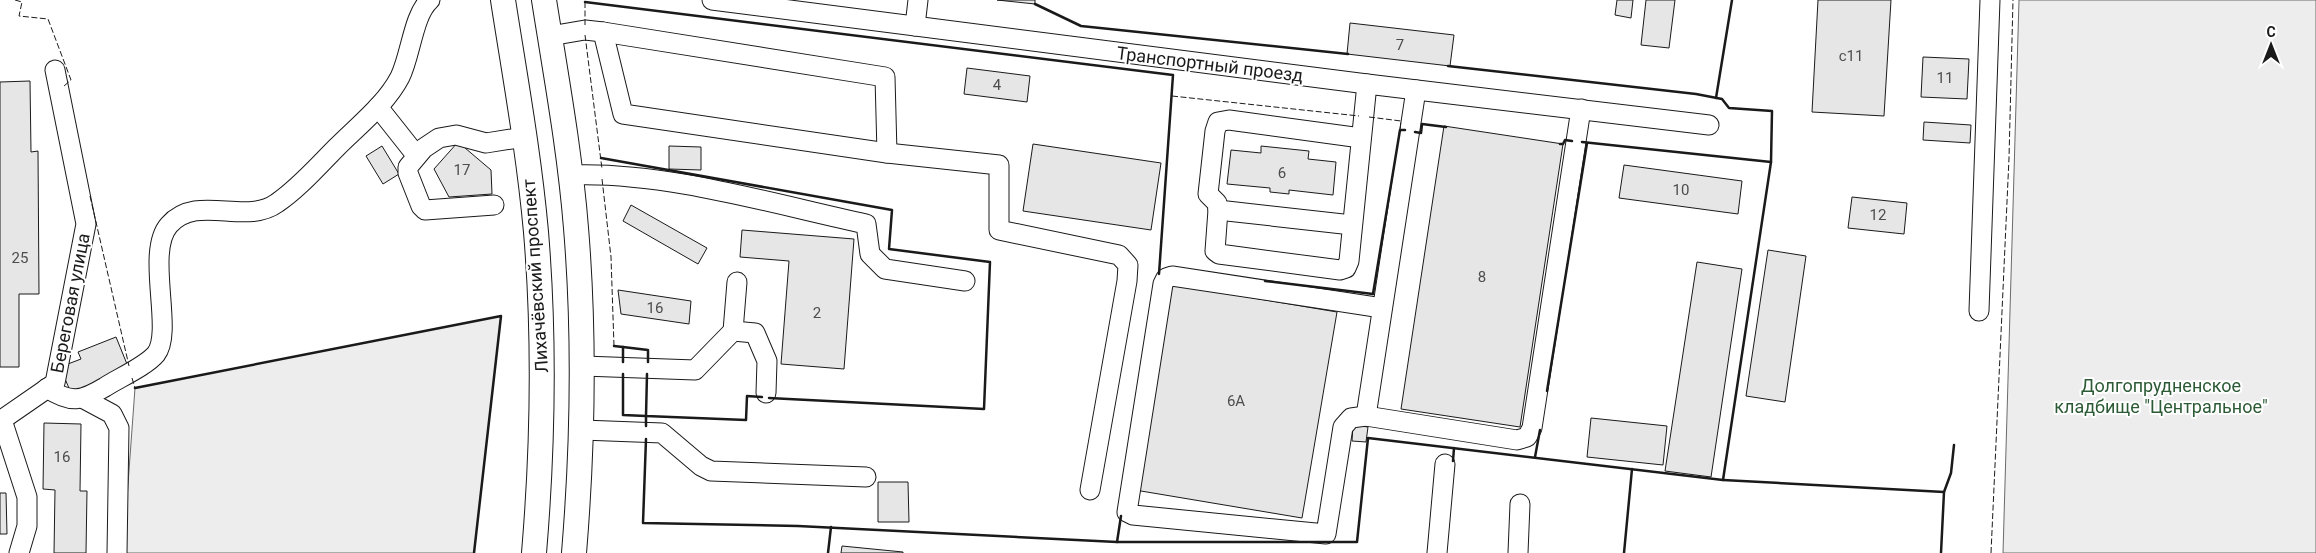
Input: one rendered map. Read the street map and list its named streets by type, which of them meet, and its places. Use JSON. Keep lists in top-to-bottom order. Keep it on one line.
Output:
{"streets":{"main road":["Лихачёвский проспект"],"street":["Транспортный проезд","Береговая улица"]},"parks":["Долгопрудненское кладбище \"Центральное\""],"house_numbers":["7","с11","11","4","17","6","10","12","25","8","16","2","6А","16"],"north":"top"}
